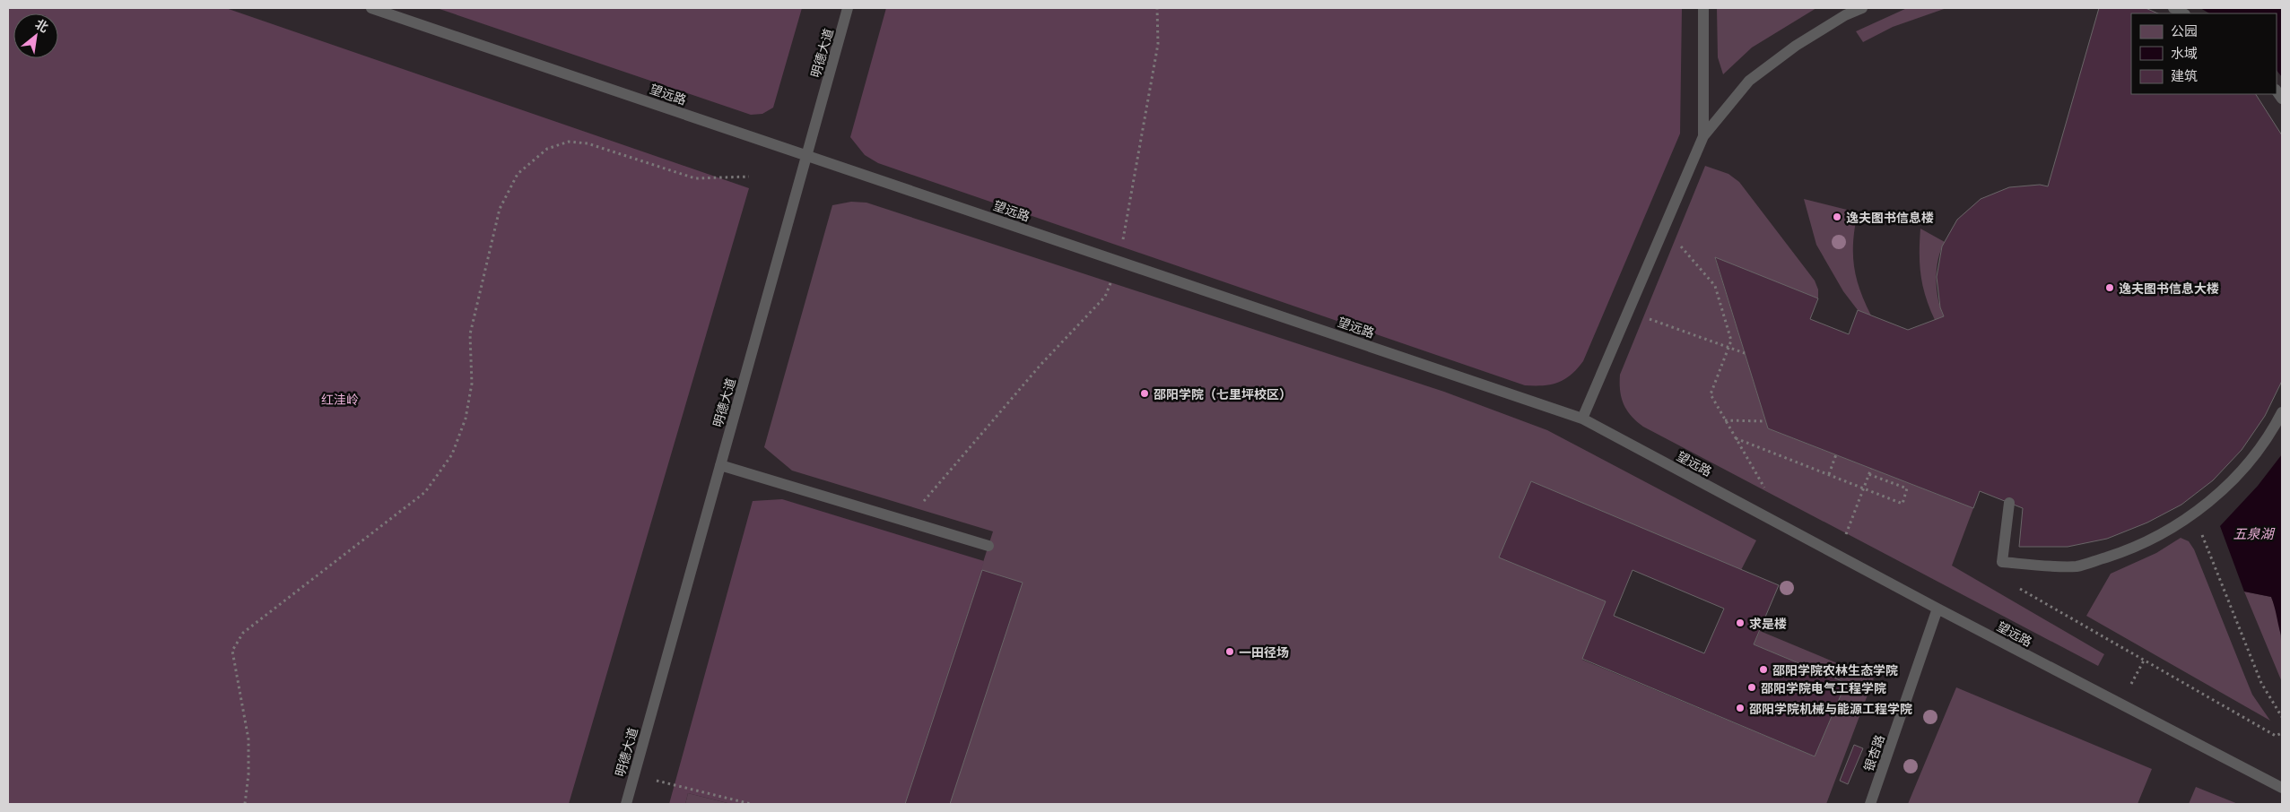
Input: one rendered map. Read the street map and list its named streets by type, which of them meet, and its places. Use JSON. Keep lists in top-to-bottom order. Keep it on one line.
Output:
{"streets":{"lane":["明德大道","望远路","银杏路"]},"crossings":[["明德大道","望远路"],["望远路","银杏路"]],"water":["五泉湖"],"parks":["红洼岭"],"places":["逸夫图书信息楼","逸夫图书信息大楼","邵阳学院（七里坪校区）","求是楼","一田径场","邵阳学院农林生态学院","邵阳学院电气工程学院","邵阳学院机械与能源工程学院"],"legend":["公园","水域","建筑"],"north":"top right"}
